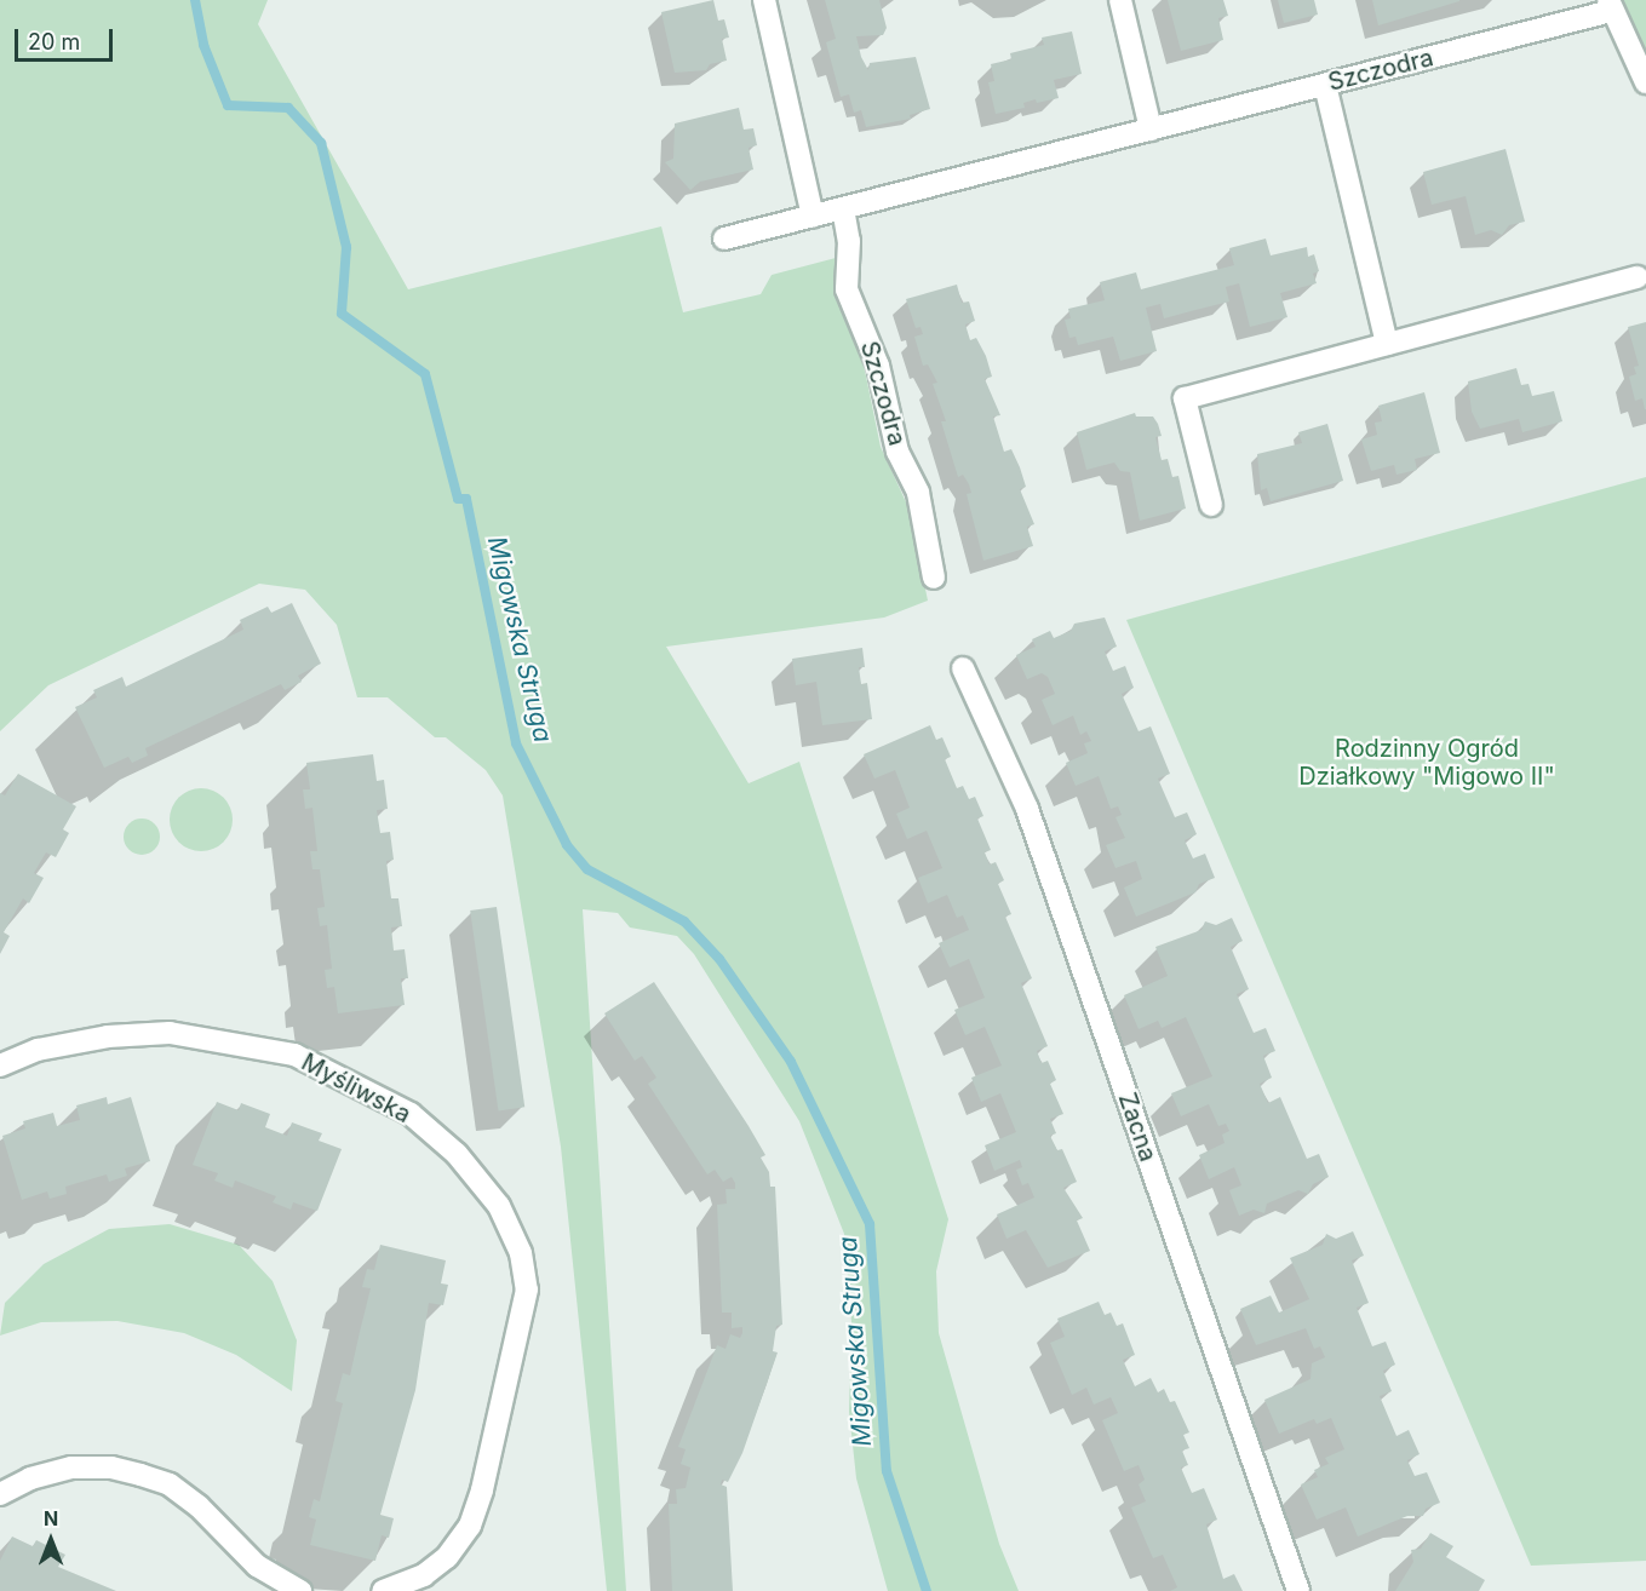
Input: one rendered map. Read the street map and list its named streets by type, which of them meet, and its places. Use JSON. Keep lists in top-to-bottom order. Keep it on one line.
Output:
{"streets":{"street":["Szczodra","Myśliwska","Zacna"]},"water":["Migowska Struga"],"parks":["Rodzinny Ogród Działkowy \"Migowo II\""],"scale_bar":"20 m","north":"top"}
